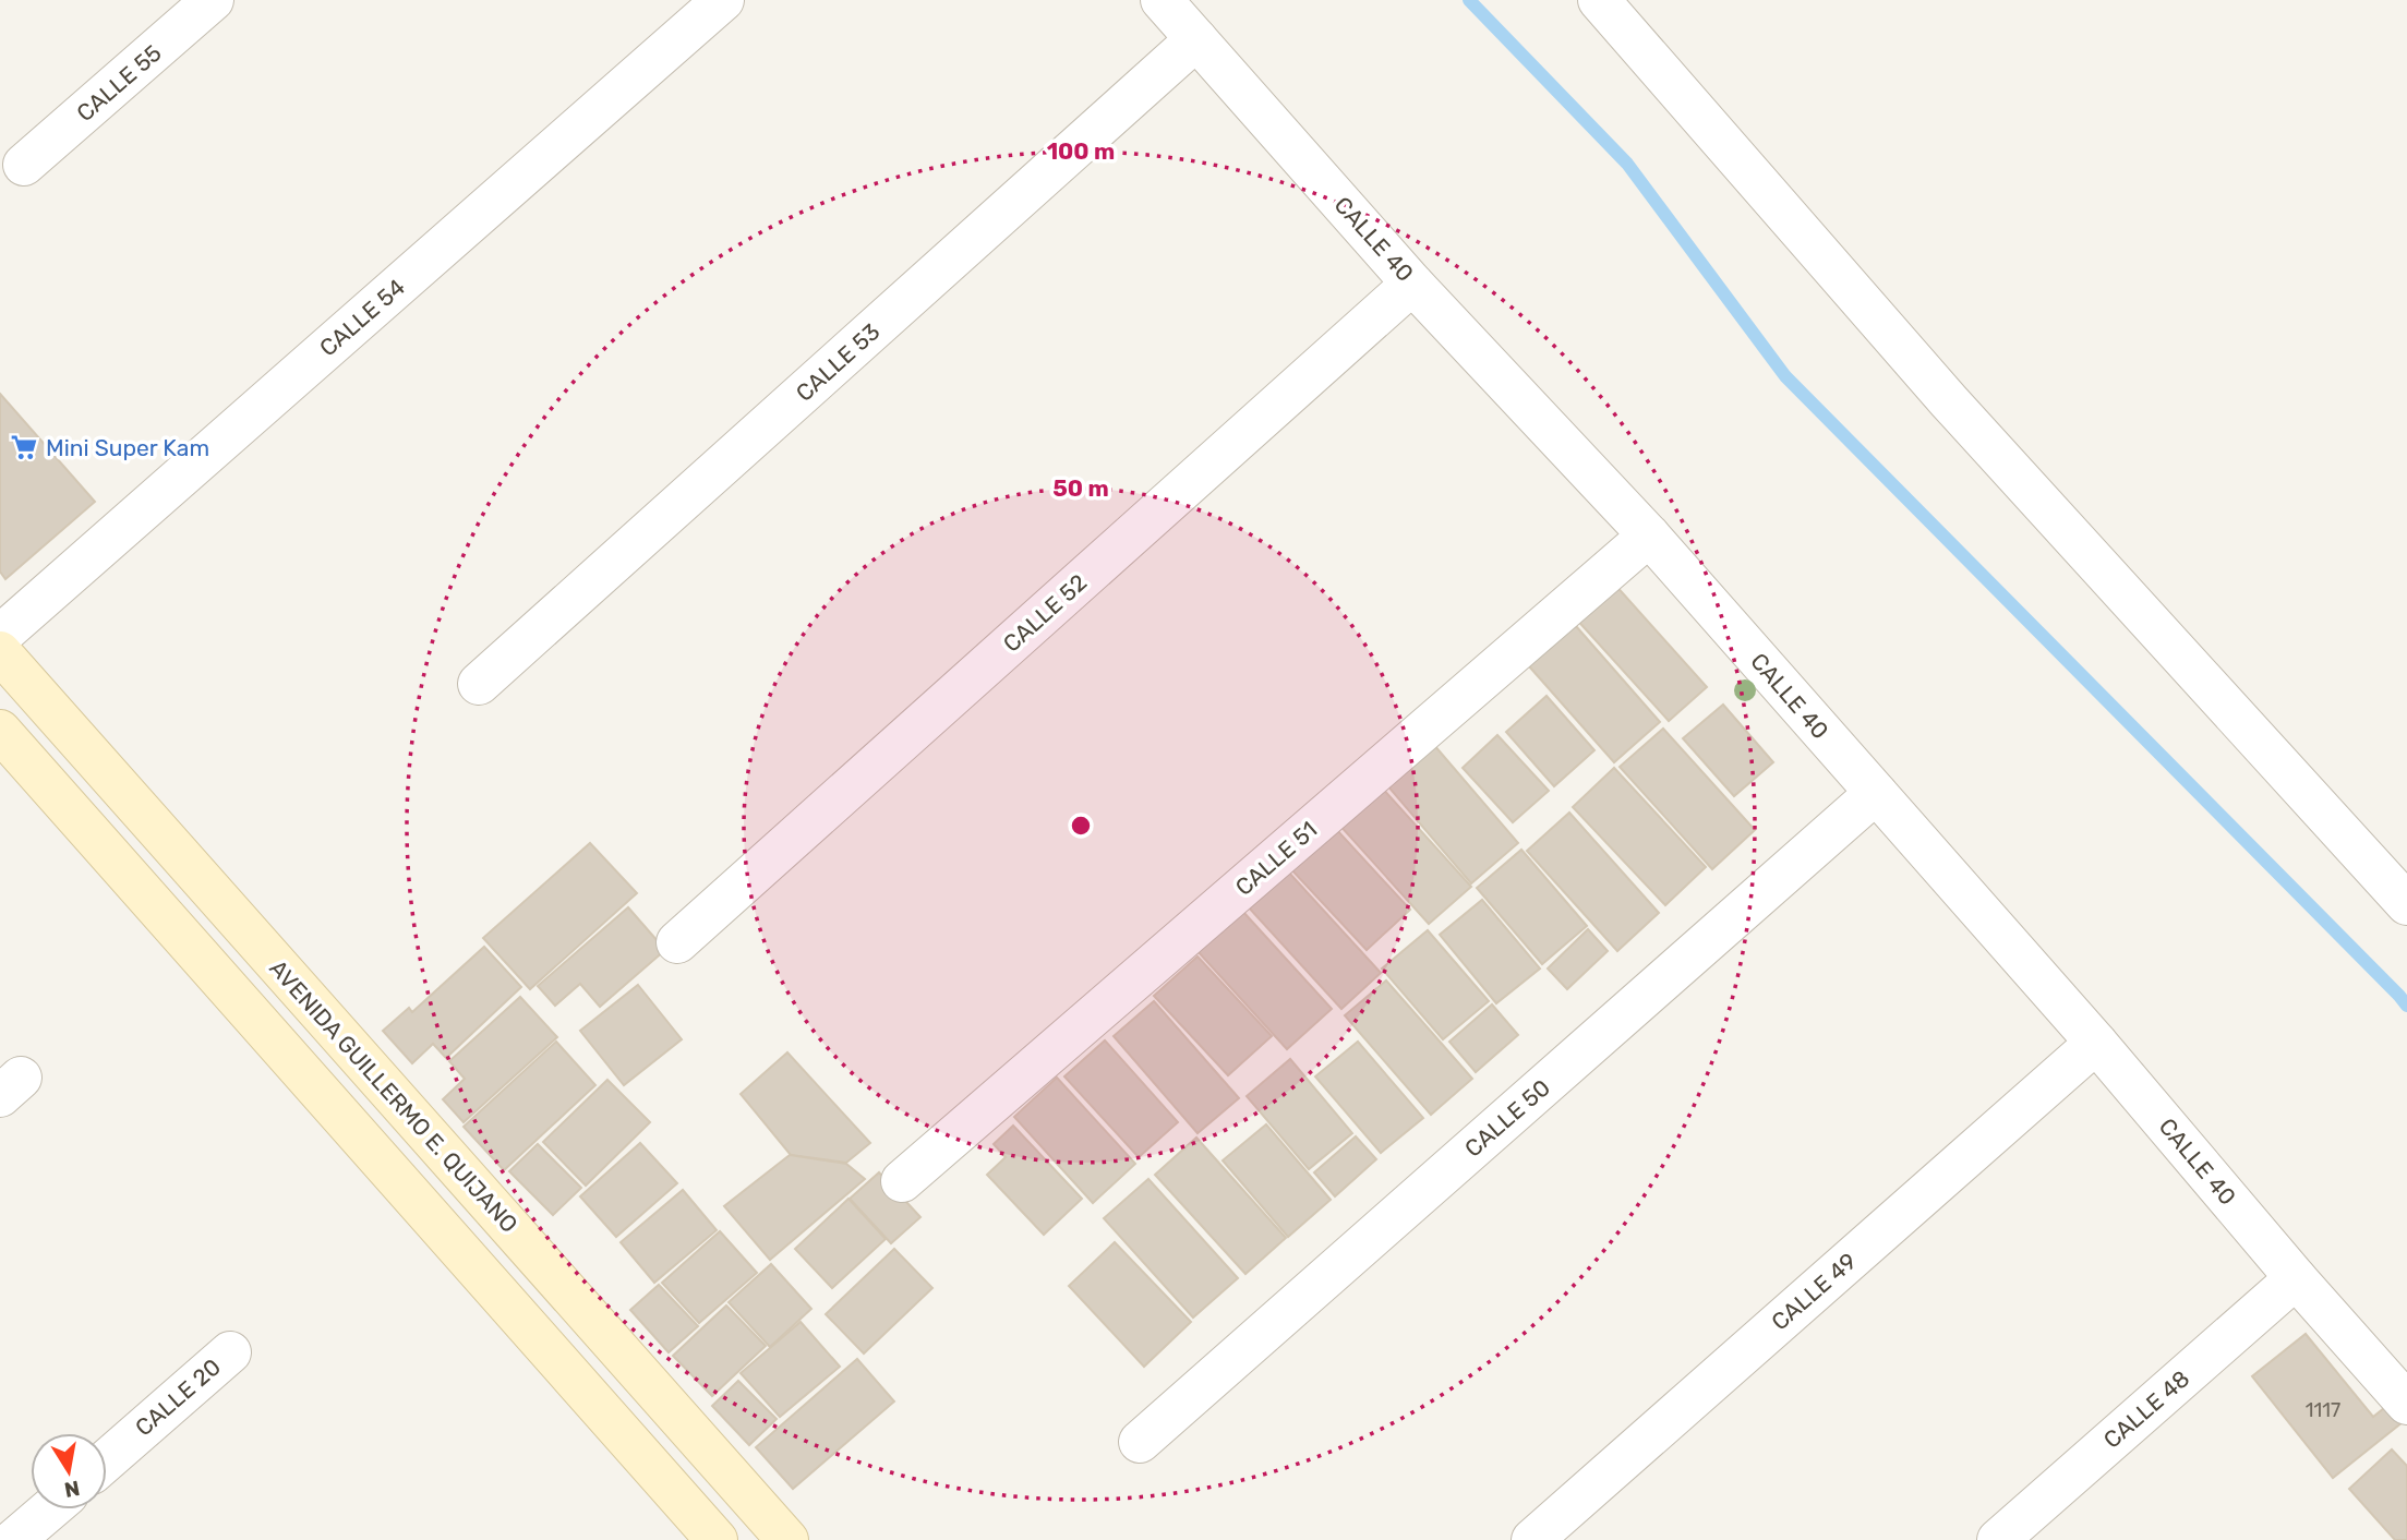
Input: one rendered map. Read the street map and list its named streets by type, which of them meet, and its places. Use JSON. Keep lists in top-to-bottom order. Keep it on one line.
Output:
{"streets":{"street":["CALLE 55","CALLE 40","CALLE 54","CALLE 53","CALLE 52","CALLE 51","AVENIDA GUILLERMO E. QUIJANO","CALLE 50","CALLE 49","CALLE 20","CALLE 48"]},"crossings":[["CALLE 40","CALLE 53"],["CALLE 40","CALLE 52"],["CALLE 40","CALLE 51"],["CALLE 40","CALLE 50"],["CALLE 40","CALLE 49"],["CALLE 40","CALLE 48"]],"places":{"supermarket":["Mini Super Kam"]},"house_numbers":["1117"],"north":"bottom","rings":["100 m","50 m"]}
